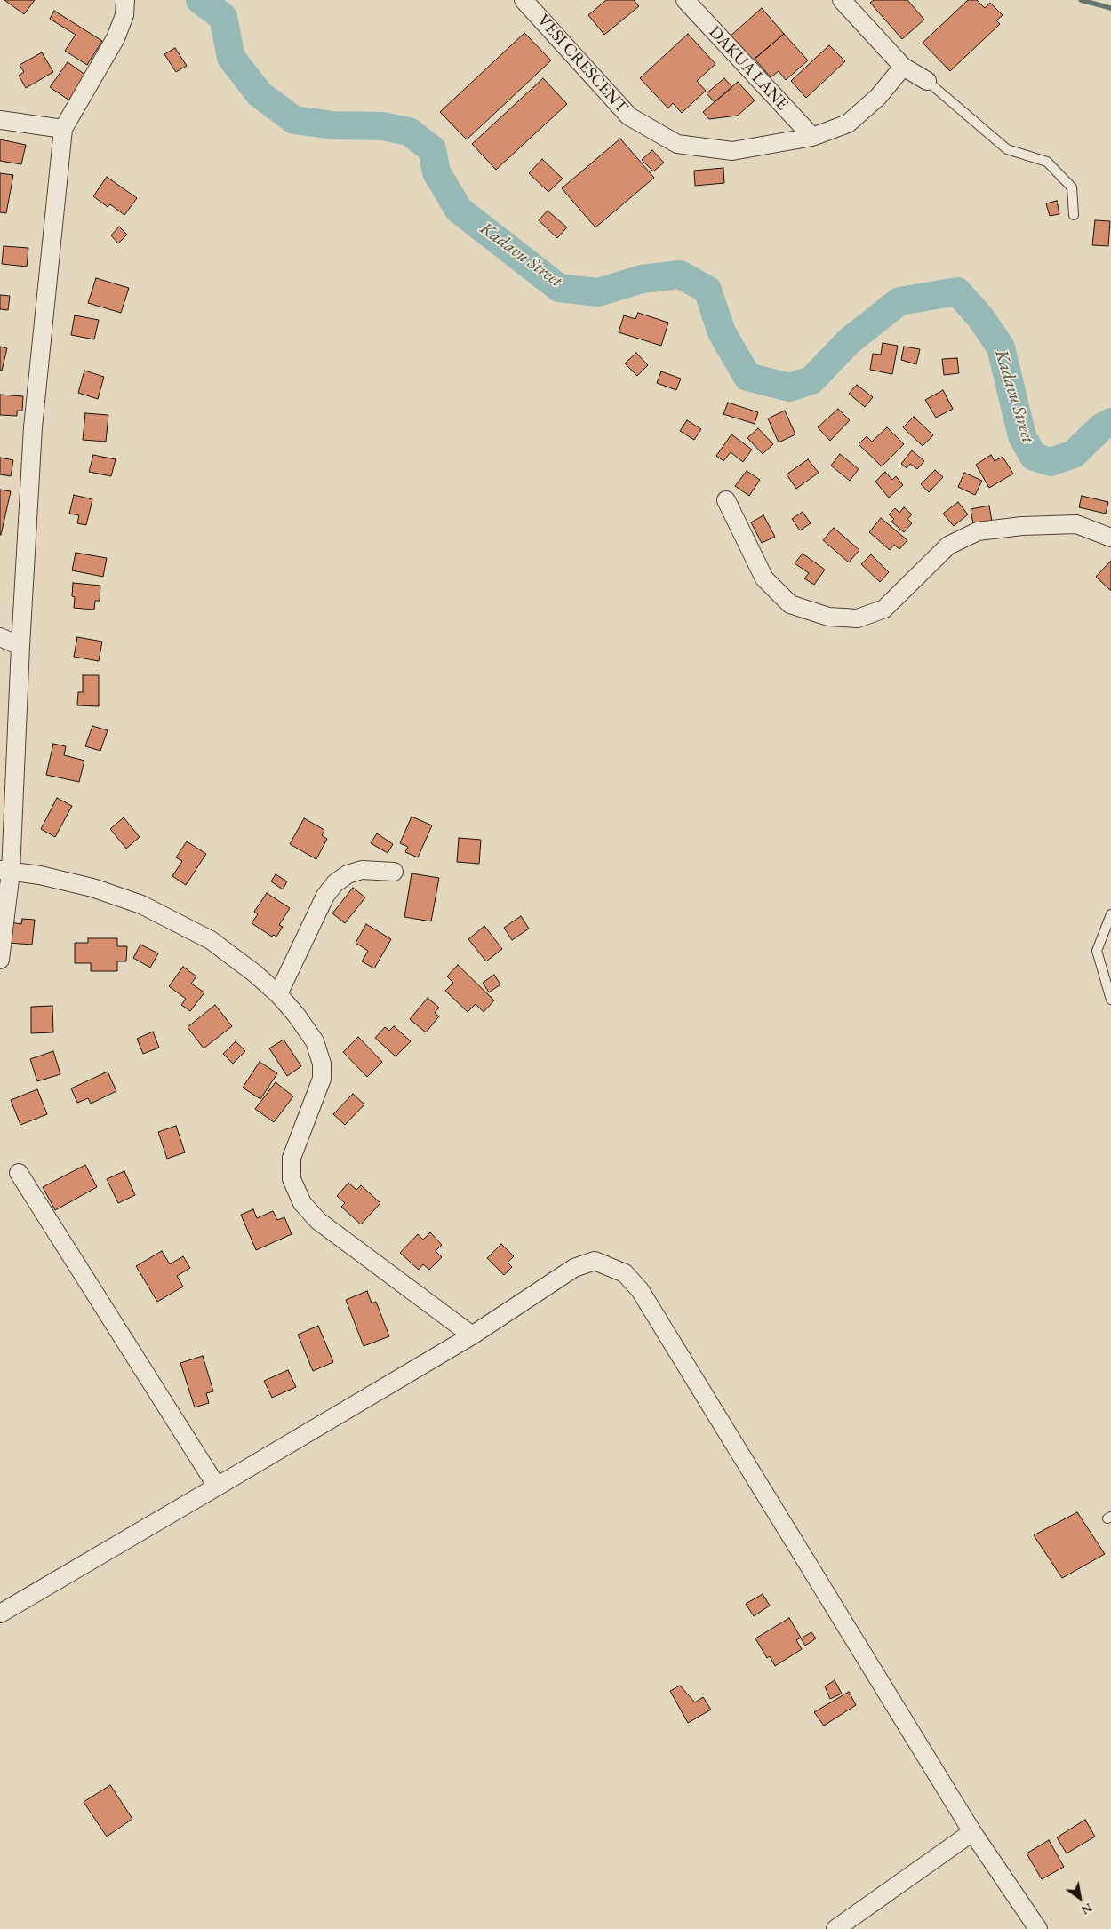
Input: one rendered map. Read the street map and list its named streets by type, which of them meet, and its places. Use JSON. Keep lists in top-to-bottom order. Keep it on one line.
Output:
{"streets":{"street":["VESI CRESCENT","DAKUA LANE"]},"crossings":[["VESI CRESCENT","DAKUA LANE"]],"water":["Kadavu Street"],"north":"bottom right"}
